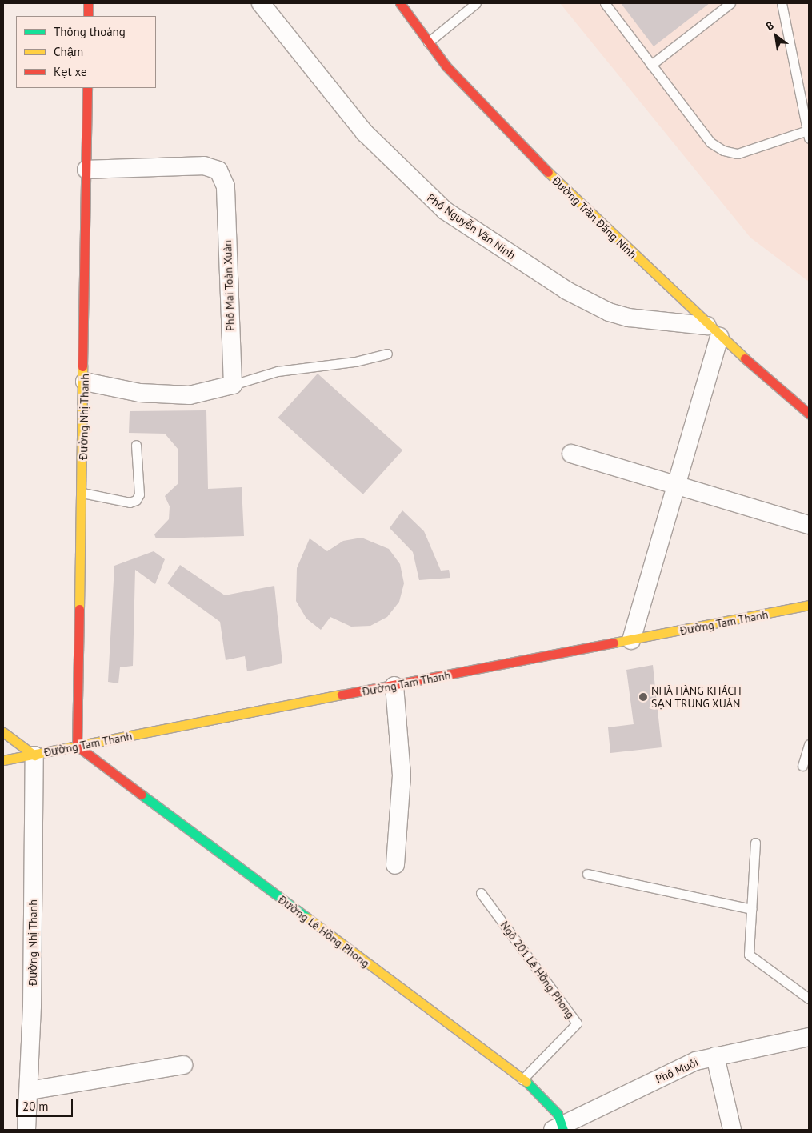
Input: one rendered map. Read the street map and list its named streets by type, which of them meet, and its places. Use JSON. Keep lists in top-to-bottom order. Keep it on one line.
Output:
{"streets":{"street":["Đường Trần Đăng Ninh","Phố Nguyễn Văn Ninh","Phố Mai Toàn Xuân","Đường Nhị Thanh","Đường Tam Thanh","Đường Lê Hồng Phong","Phố Muối"],"lane":["Ngõ 201 Lê Hồng Phong"]},"crossings":[["Đường Trần Đăng Ninh","Phố Nguyễn Văn Ninh"],["Phố Mai Toàn Xuân","Đường Nhị Thanh"],["Đường Nhị Thanh","Đường Tam Thanh"],["Đường Nhị Thanh","Đường Lê Hồng Phong"],["Đường Tam Thanh","Đường Lê Hồng Phong"],["Đường Lê Hồng Phong","Ngõ 201 Lê Hồng Phong"],["Đường Lê Hồng Phong","Phố Muối"]],"places":["NHÀ HÀNG KHÁCH SẠN TRUNG XUÂN"],"legend":["Thông thoáng","Chậm","Kẹt xe"],"scale_bar":"20 m","north":"top left"}
